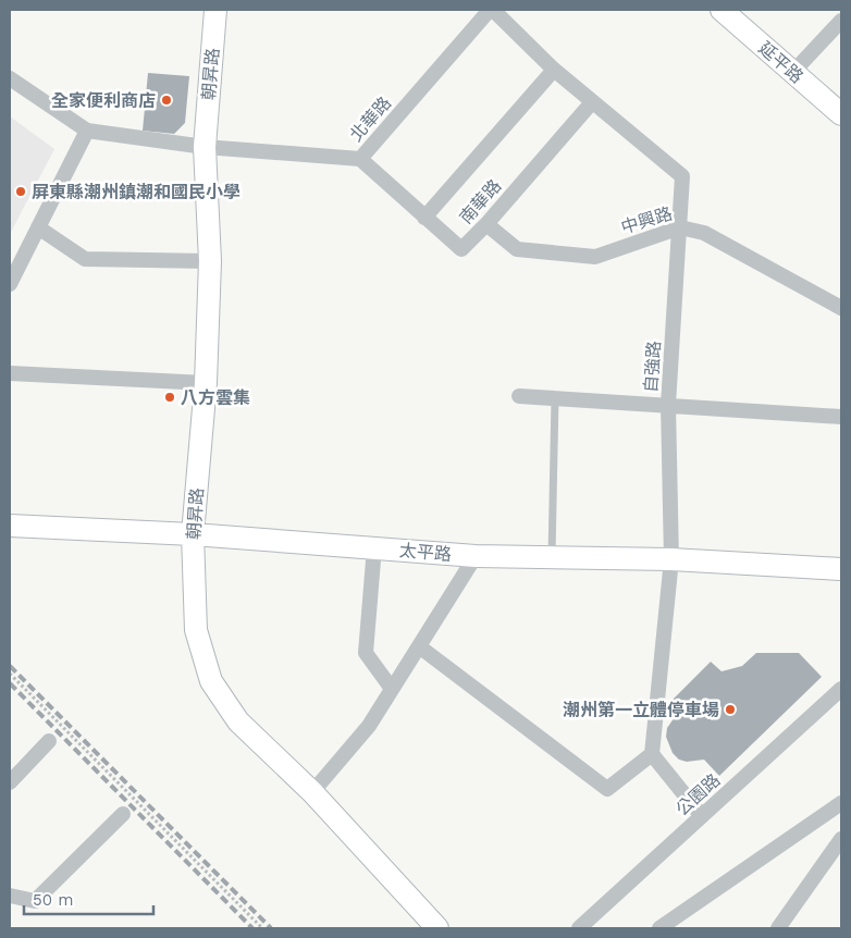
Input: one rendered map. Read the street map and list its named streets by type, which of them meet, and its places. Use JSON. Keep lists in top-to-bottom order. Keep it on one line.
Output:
{"streets":{"street":["延平路","朝昇路","北華路","南華路","中興路","自強路","太平路","公園路"]},"crossings":[["朝昇路","北華路"],["朝昇路","太平路"],["北華路","南華路"],["南華路","中興路"],["南華路","自強路"],["中興路","自強路"],["自強路","太平路"]],"places":["全家便利商店","屏東縣潮州鎮潮和國民小學","八方雲集","潮州第一立體停車場"],"scale_bar":"50 m"}
